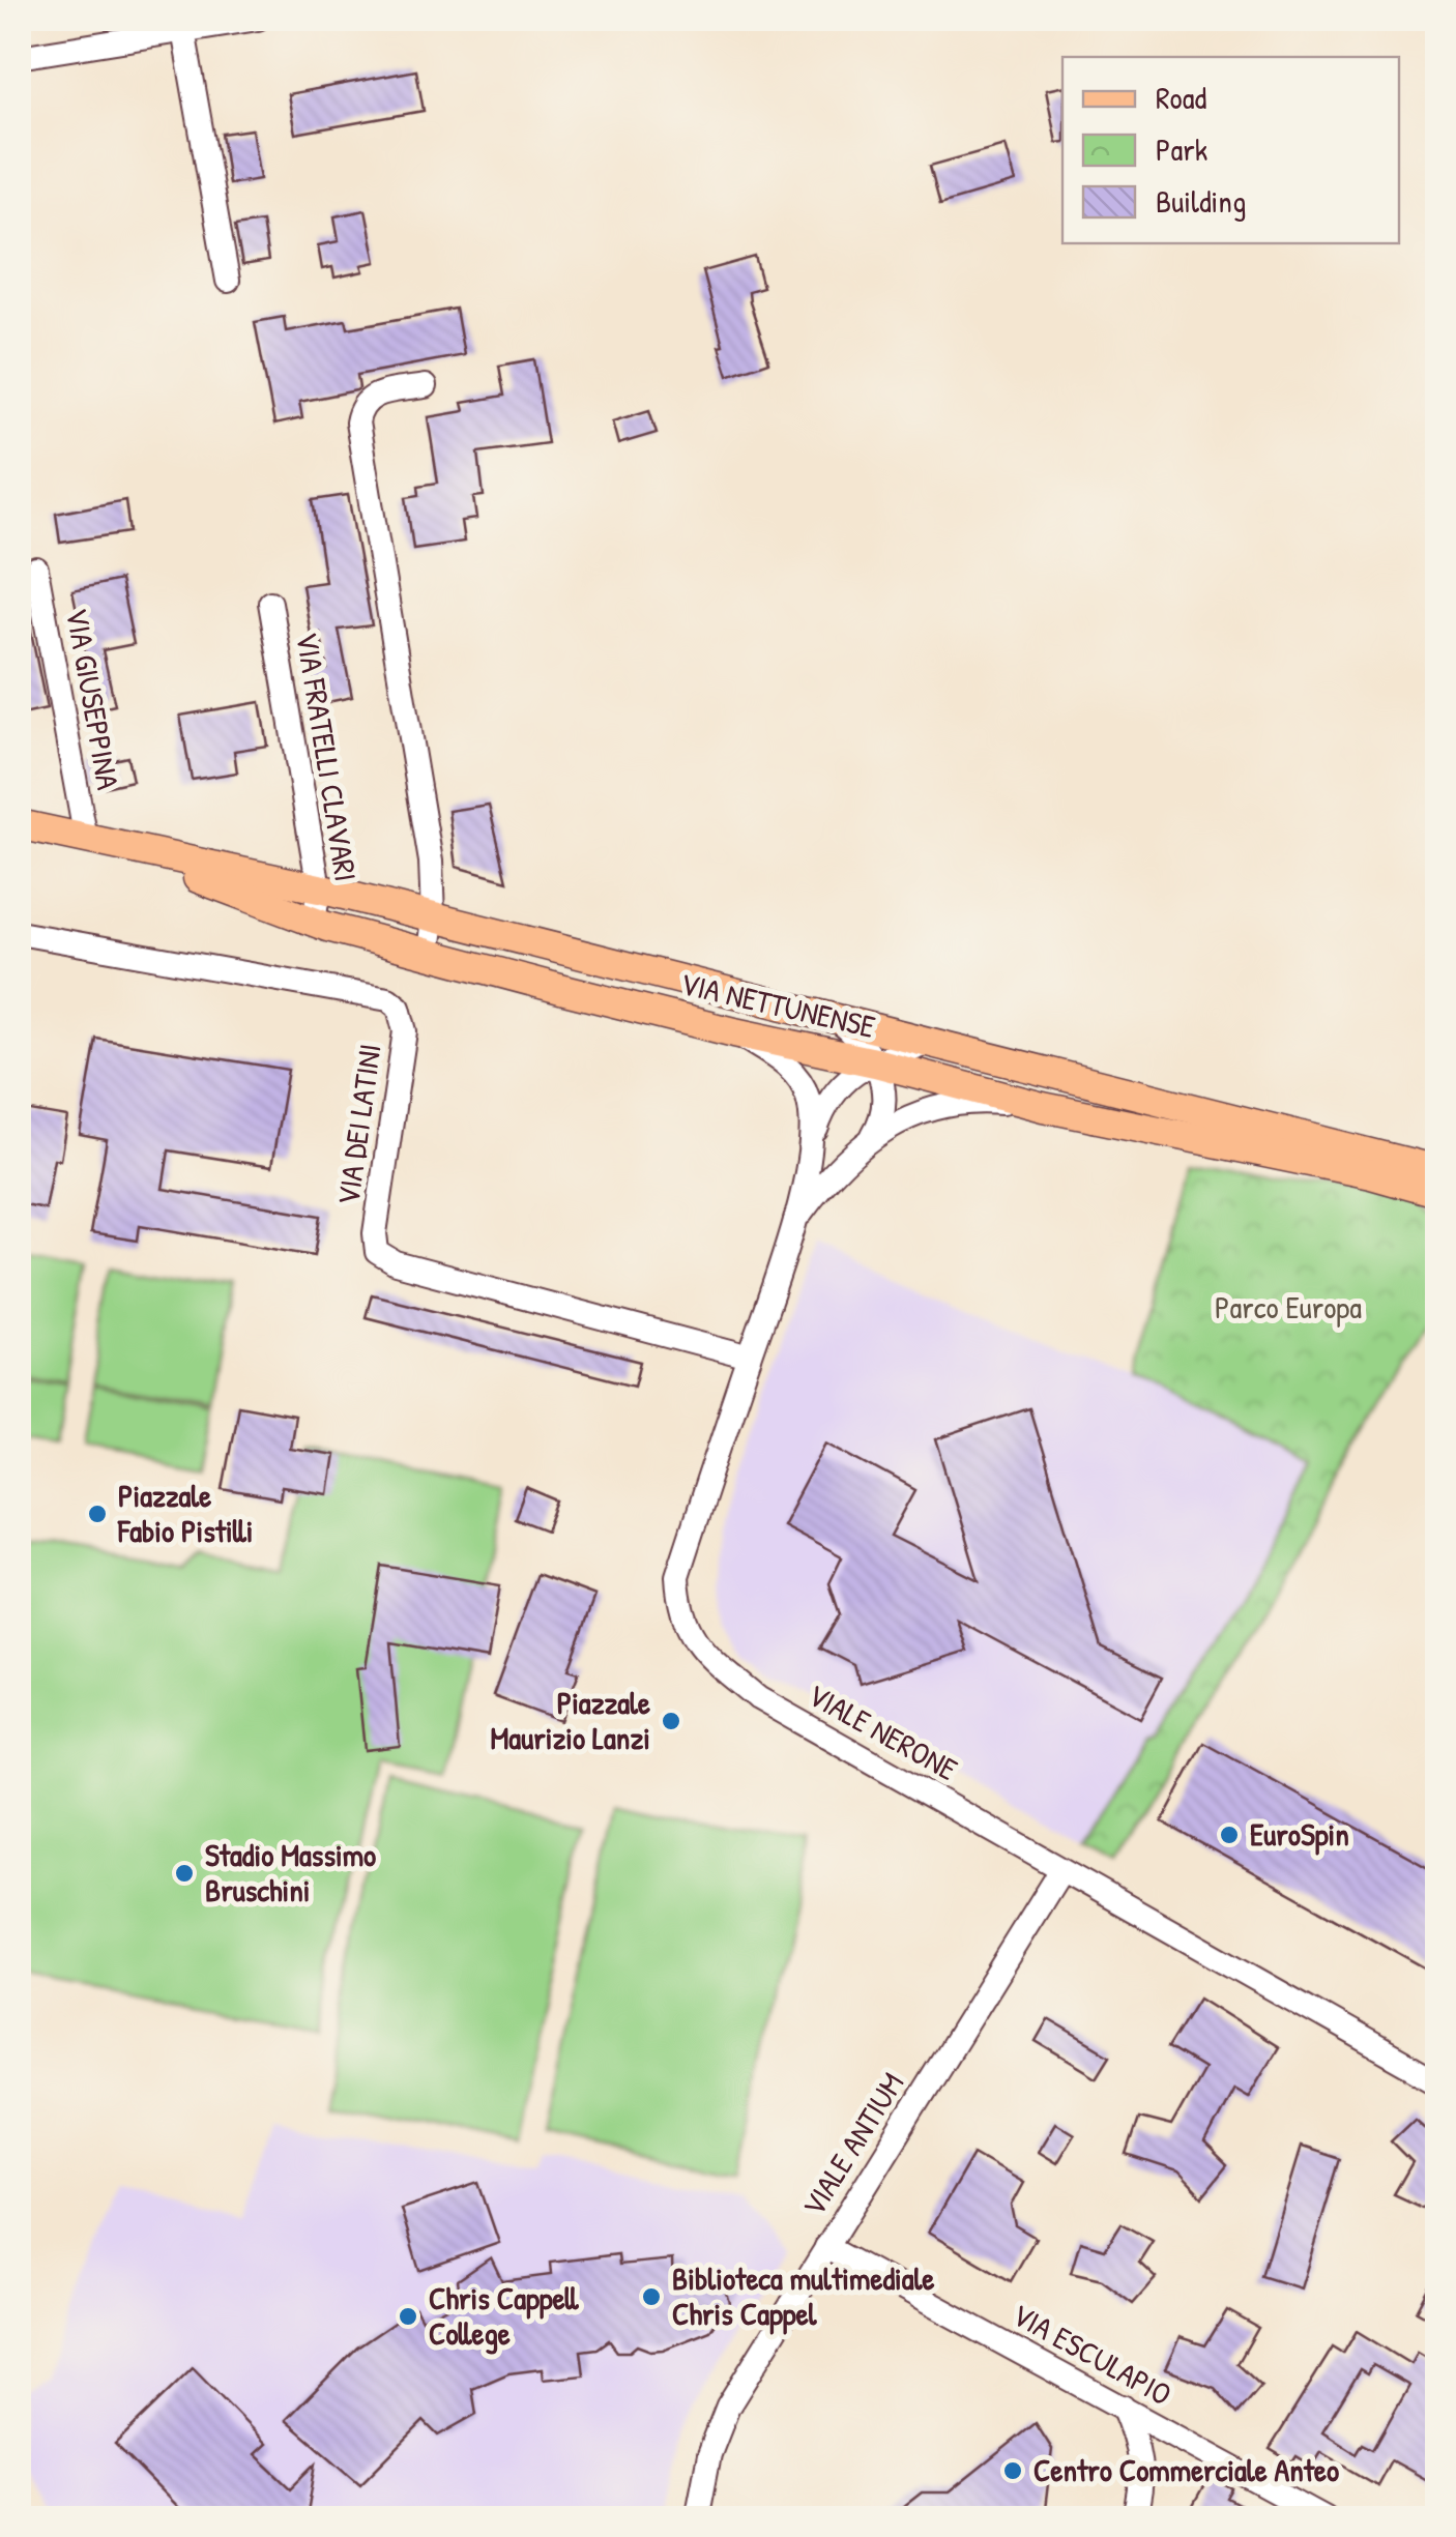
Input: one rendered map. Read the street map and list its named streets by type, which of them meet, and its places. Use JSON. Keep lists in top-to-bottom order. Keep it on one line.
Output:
{"streets":{"main road":["VIA NETTUNENSE"],"street":["VIA GIUSEPPINA","VIA FRATELLI CLAVARI","VIA DEI LATINI","VIALE NERONE","VIALE ANTIUM","VIA ESCULAPIO"]},"crossings":[["VIA GIUSEPPINA","VIA NETTUNENSE"],["VIA FRATELLI CLAVARI","VIA NETTUNENSE"],["VIA NETTUNENSE","VIALE NERONE"],["VIA DEI LATINI","VIALE NERONE"],["VIALE NERONE","VIALE ANTIUM"],["VIALE ANTIUM","VIA ESCULAPIO"]],"parks":["Parco Europa"],"places":["Piazzale Fabio Pistilli","Piazzale Maurizio Lanzi","EuroSpin","Stadio Massimo Bruschini","Biblioteca multimediale Chris Cappel","Chris Cappell College","Centro Commerciale Anteo"],"legend":["Road","Park","Building"]}
